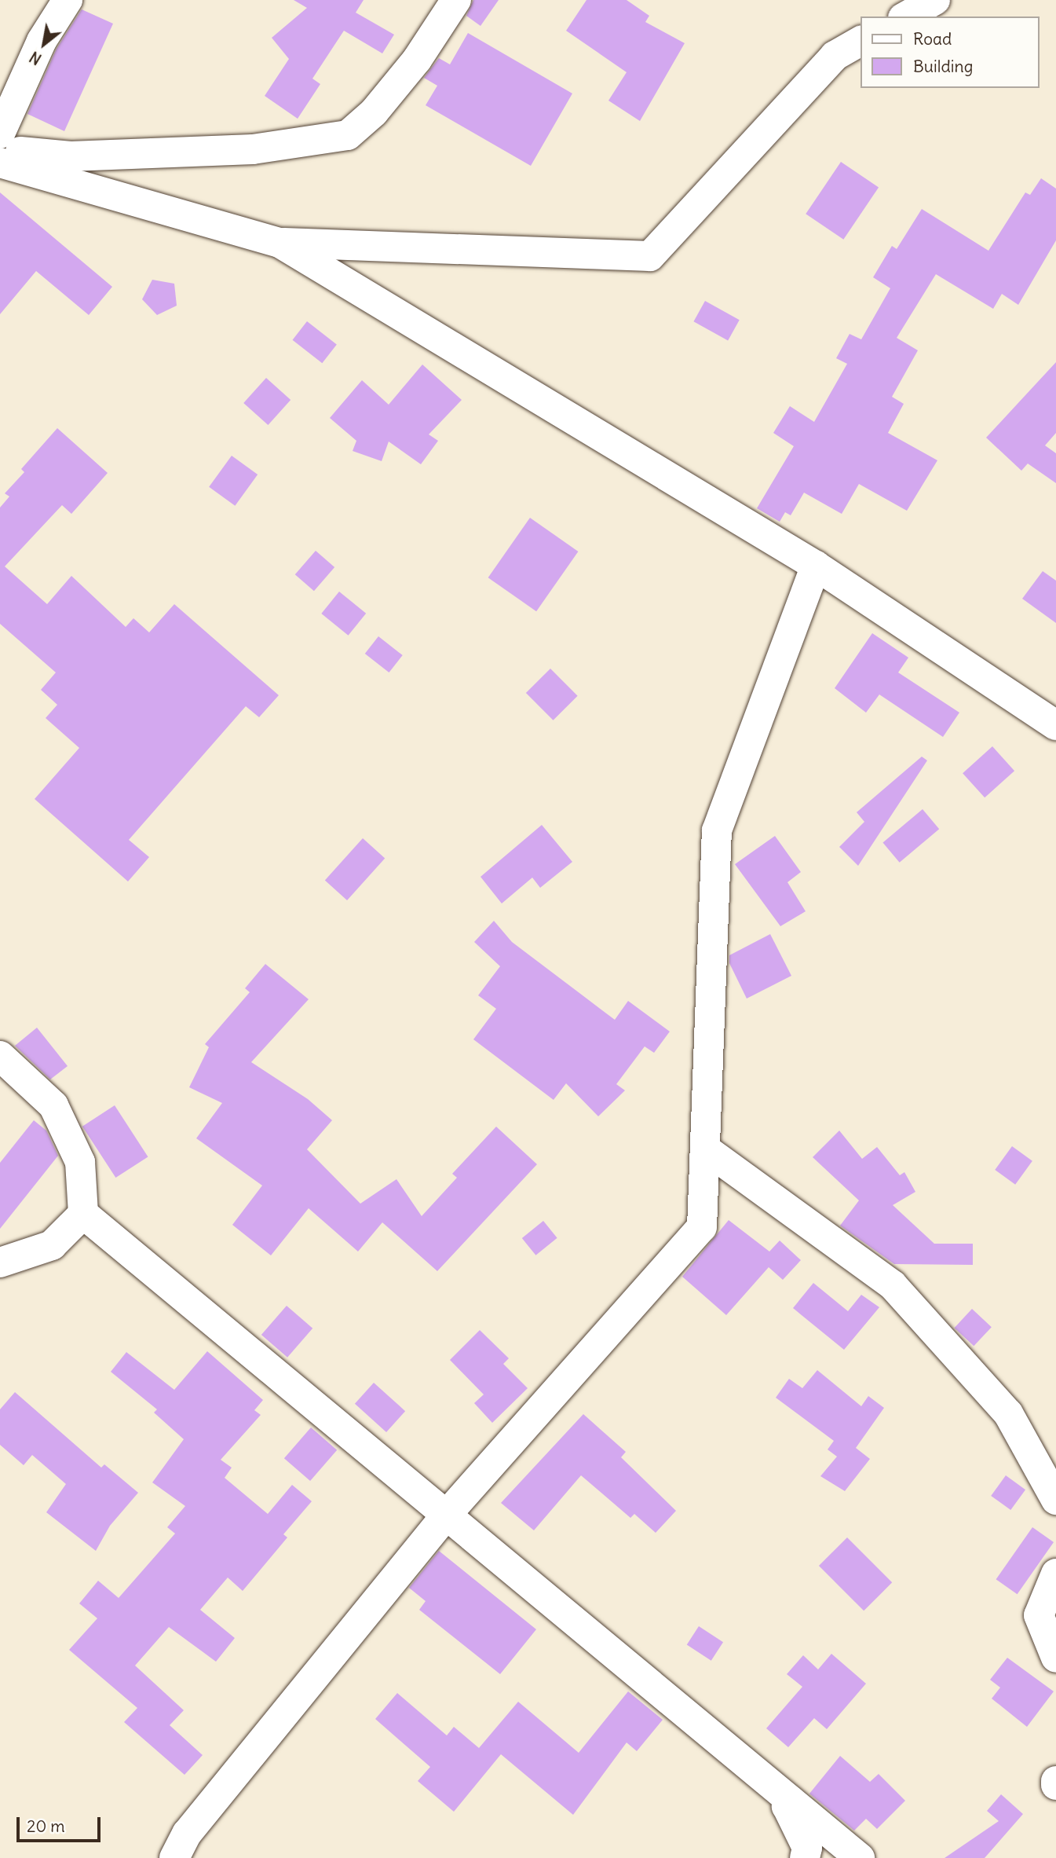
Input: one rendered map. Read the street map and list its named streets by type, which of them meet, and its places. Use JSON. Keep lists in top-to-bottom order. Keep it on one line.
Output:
{"legend":["Road","Building"],"scale_bar":"20 m","north":"bottom left"}
